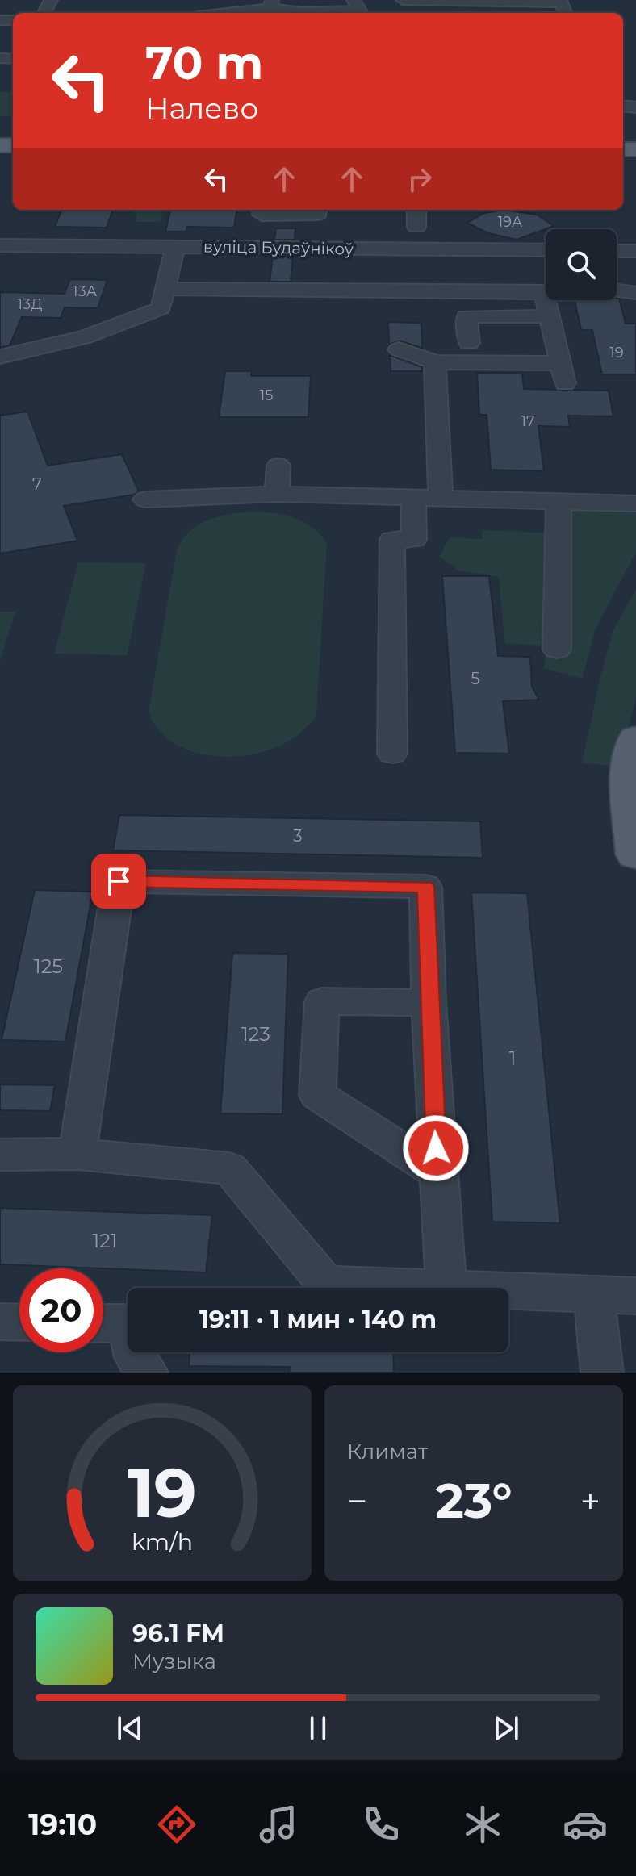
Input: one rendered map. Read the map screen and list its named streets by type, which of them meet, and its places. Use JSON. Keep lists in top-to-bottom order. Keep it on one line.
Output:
{"streets":{"street":["вуліца Будаўнікоў"]},"house_numbers":["19А","13А","13Д","19","15","17","7","5","3","125","123","1","121"],"page":{"turn":["70 m","Налево"],"limit":"20","trip":"19:11 · 1 мин · 140 m","tile":"Климат","heat":["−","23°","+"],"song":["96.1 FM","Музыка"],"tabs":"19:10","gauge":["19","km/h"]}}
